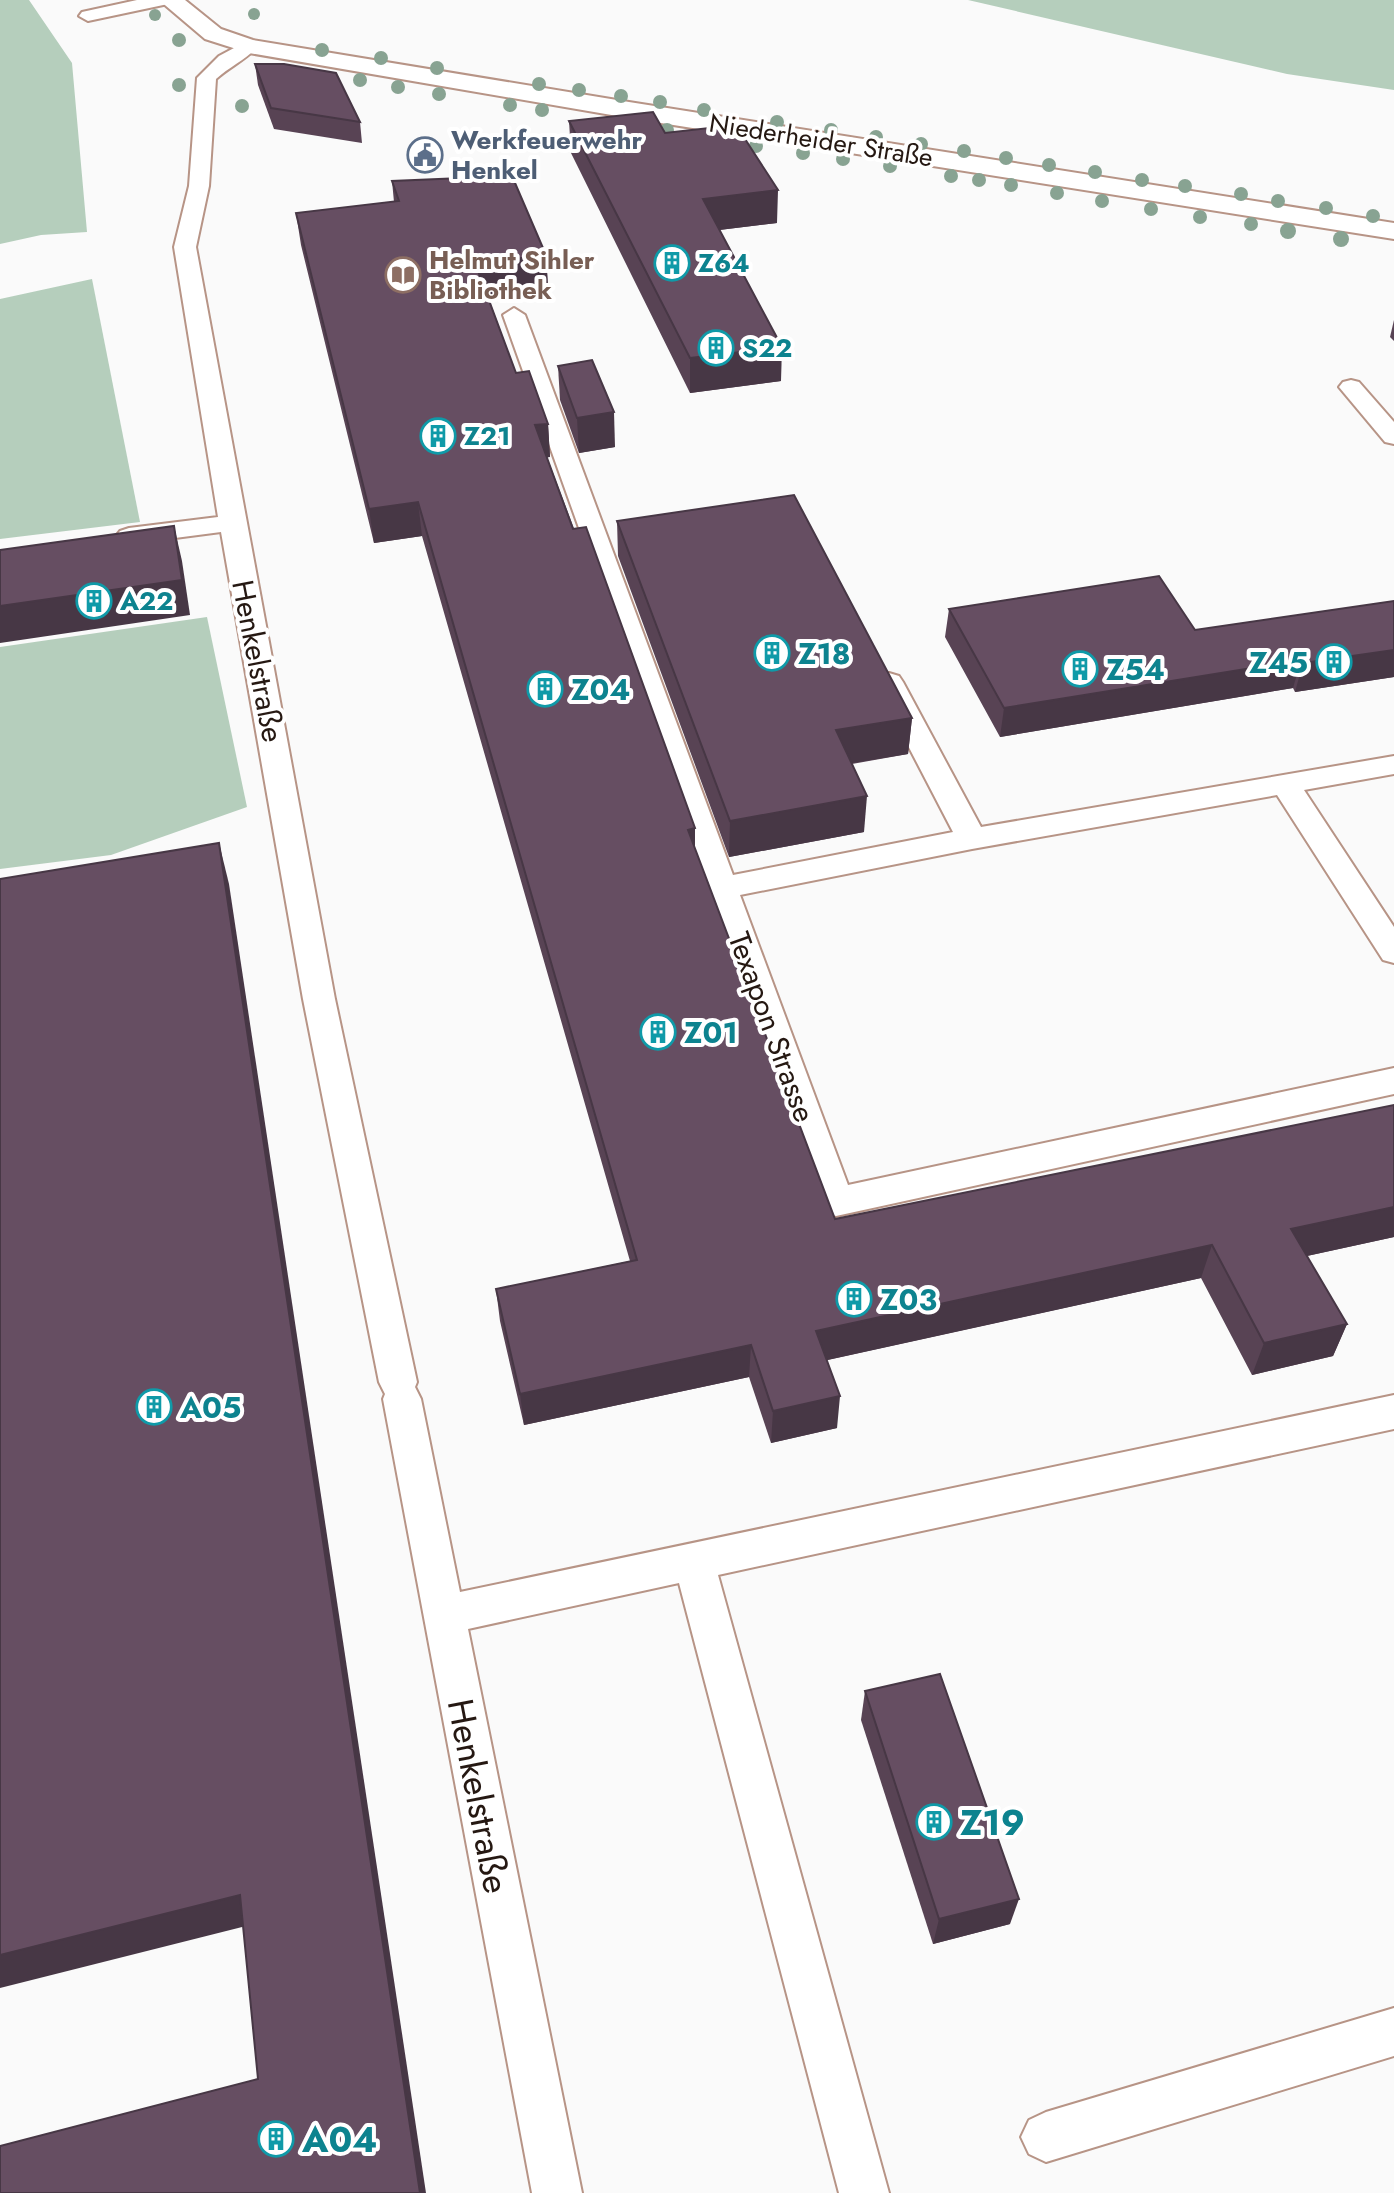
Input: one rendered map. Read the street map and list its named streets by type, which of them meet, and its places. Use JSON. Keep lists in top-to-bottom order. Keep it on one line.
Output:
{"streets":{"street":["Niederheider Straße"],"lane":["Henkelstraße","Texapon Strasse"]},"crossings":[["Niederheider Straße","Henkelstraße"]],"places":{"public building":["Werkfeuerwehr Henkel"],"building":["Z64","S22","Z21","A22","Z18","Z45","Z54","Z04","Z01","Z03","A05","Z19","A04"],"library":["Helmut Sihler Bibliothek"]}}
